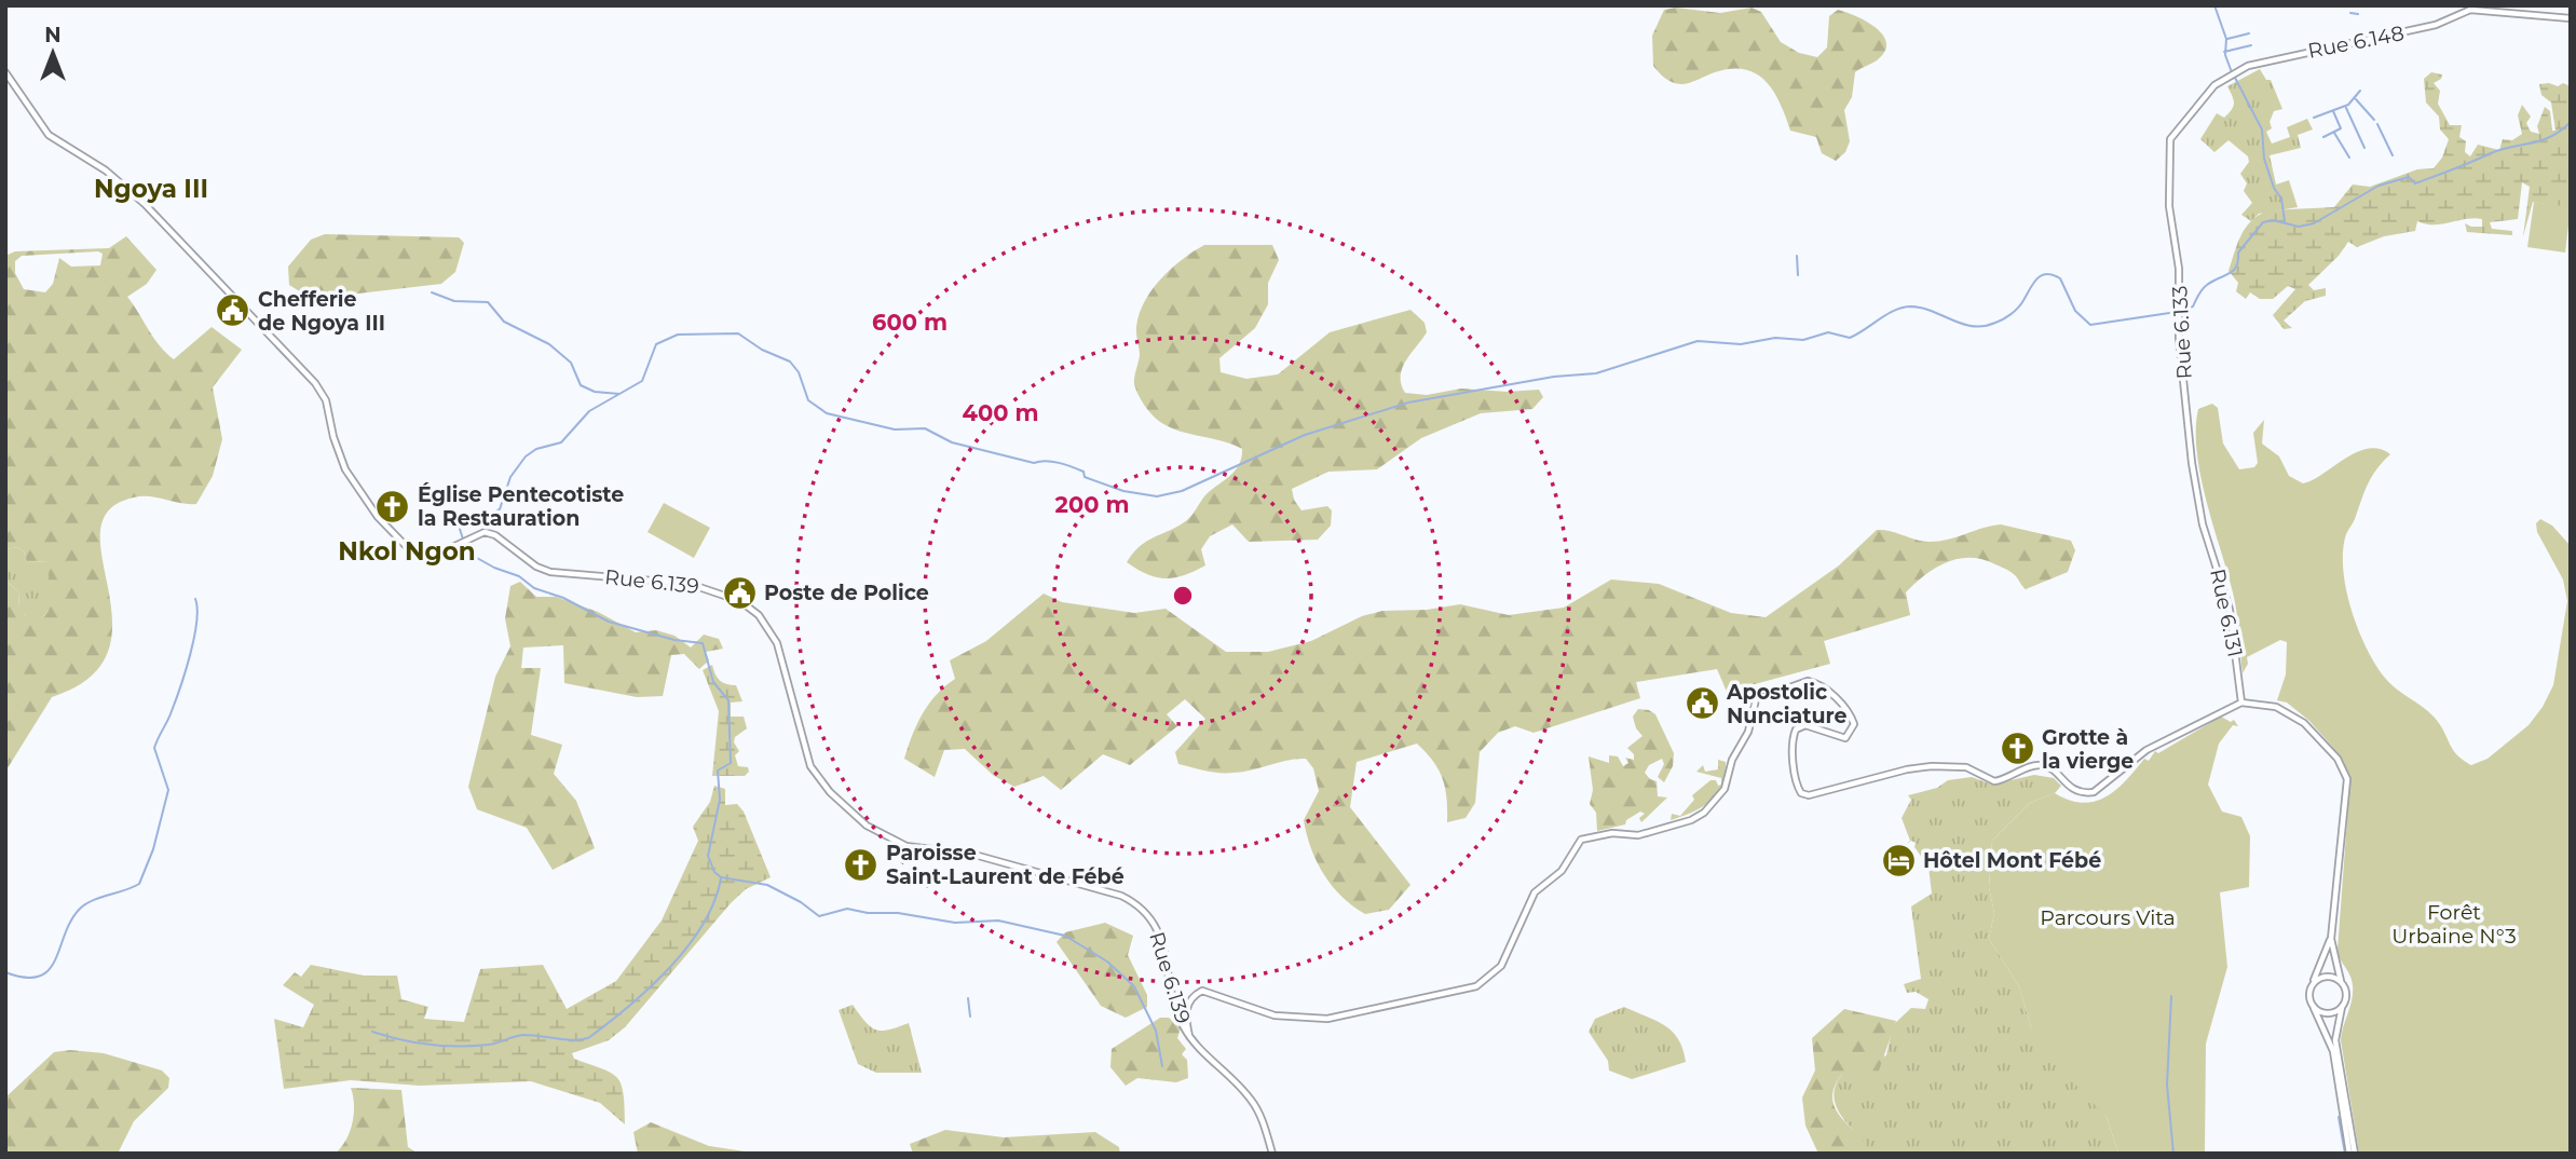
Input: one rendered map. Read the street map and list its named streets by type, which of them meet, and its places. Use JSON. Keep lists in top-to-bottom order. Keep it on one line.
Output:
{"streets":{"street":["Rue 6.148","Rue 6.133","Rue 6.139","Rue 6.131"]},"crossings":[["Rue 6.148","Rue 6.133"],["Rue 6.133","Rue 6.131"]],"districts":["Ngoya III","Nkol Ngon"],"parks":["Forêt Urbaine N°3","Parcours Vita"],"places":{"public building":["Chefferie de Ngoya III","Poste de Police","Apostolic Nunciature"],"church":["Église Pentecotiste la Restauration","Grotte à la vierge","Paroisse Saint-Laurent de Fébé"],"hotel":["Hôtel Mont Fébé"]},"north":"top","rings":["600 m","400 m","200 m"]}
